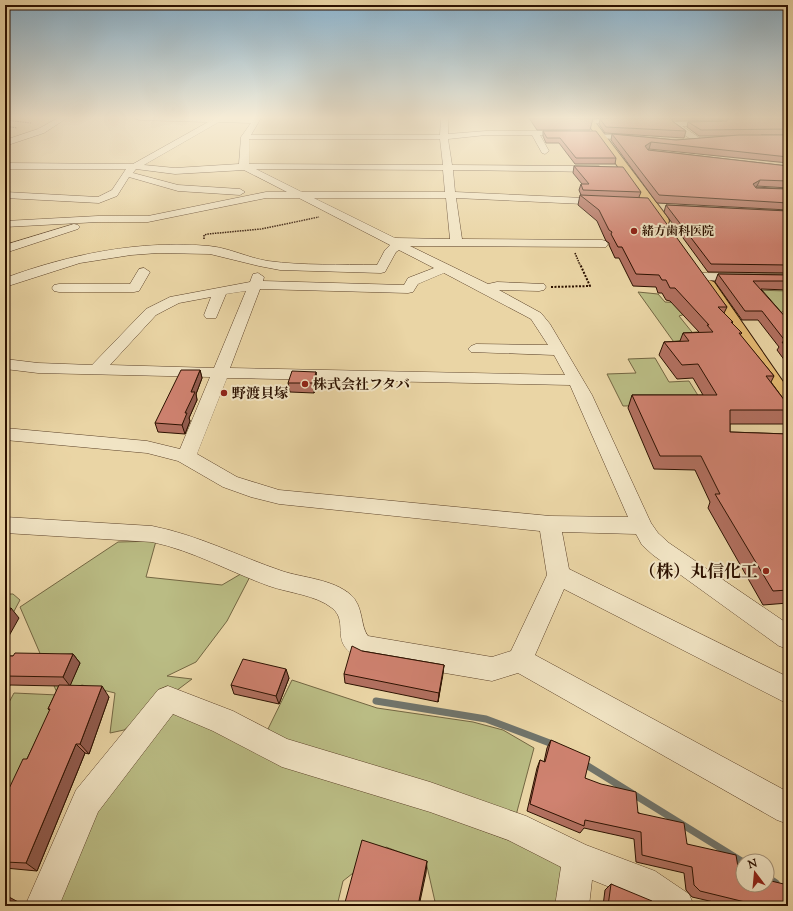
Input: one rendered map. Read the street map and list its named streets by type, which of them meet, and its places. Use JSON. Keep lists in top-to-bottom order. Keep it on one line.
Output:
{"places":["緒方歯科医院","株式会社フタバ","野渡貝塚","（株）丸信化工"],"north":"top"}
